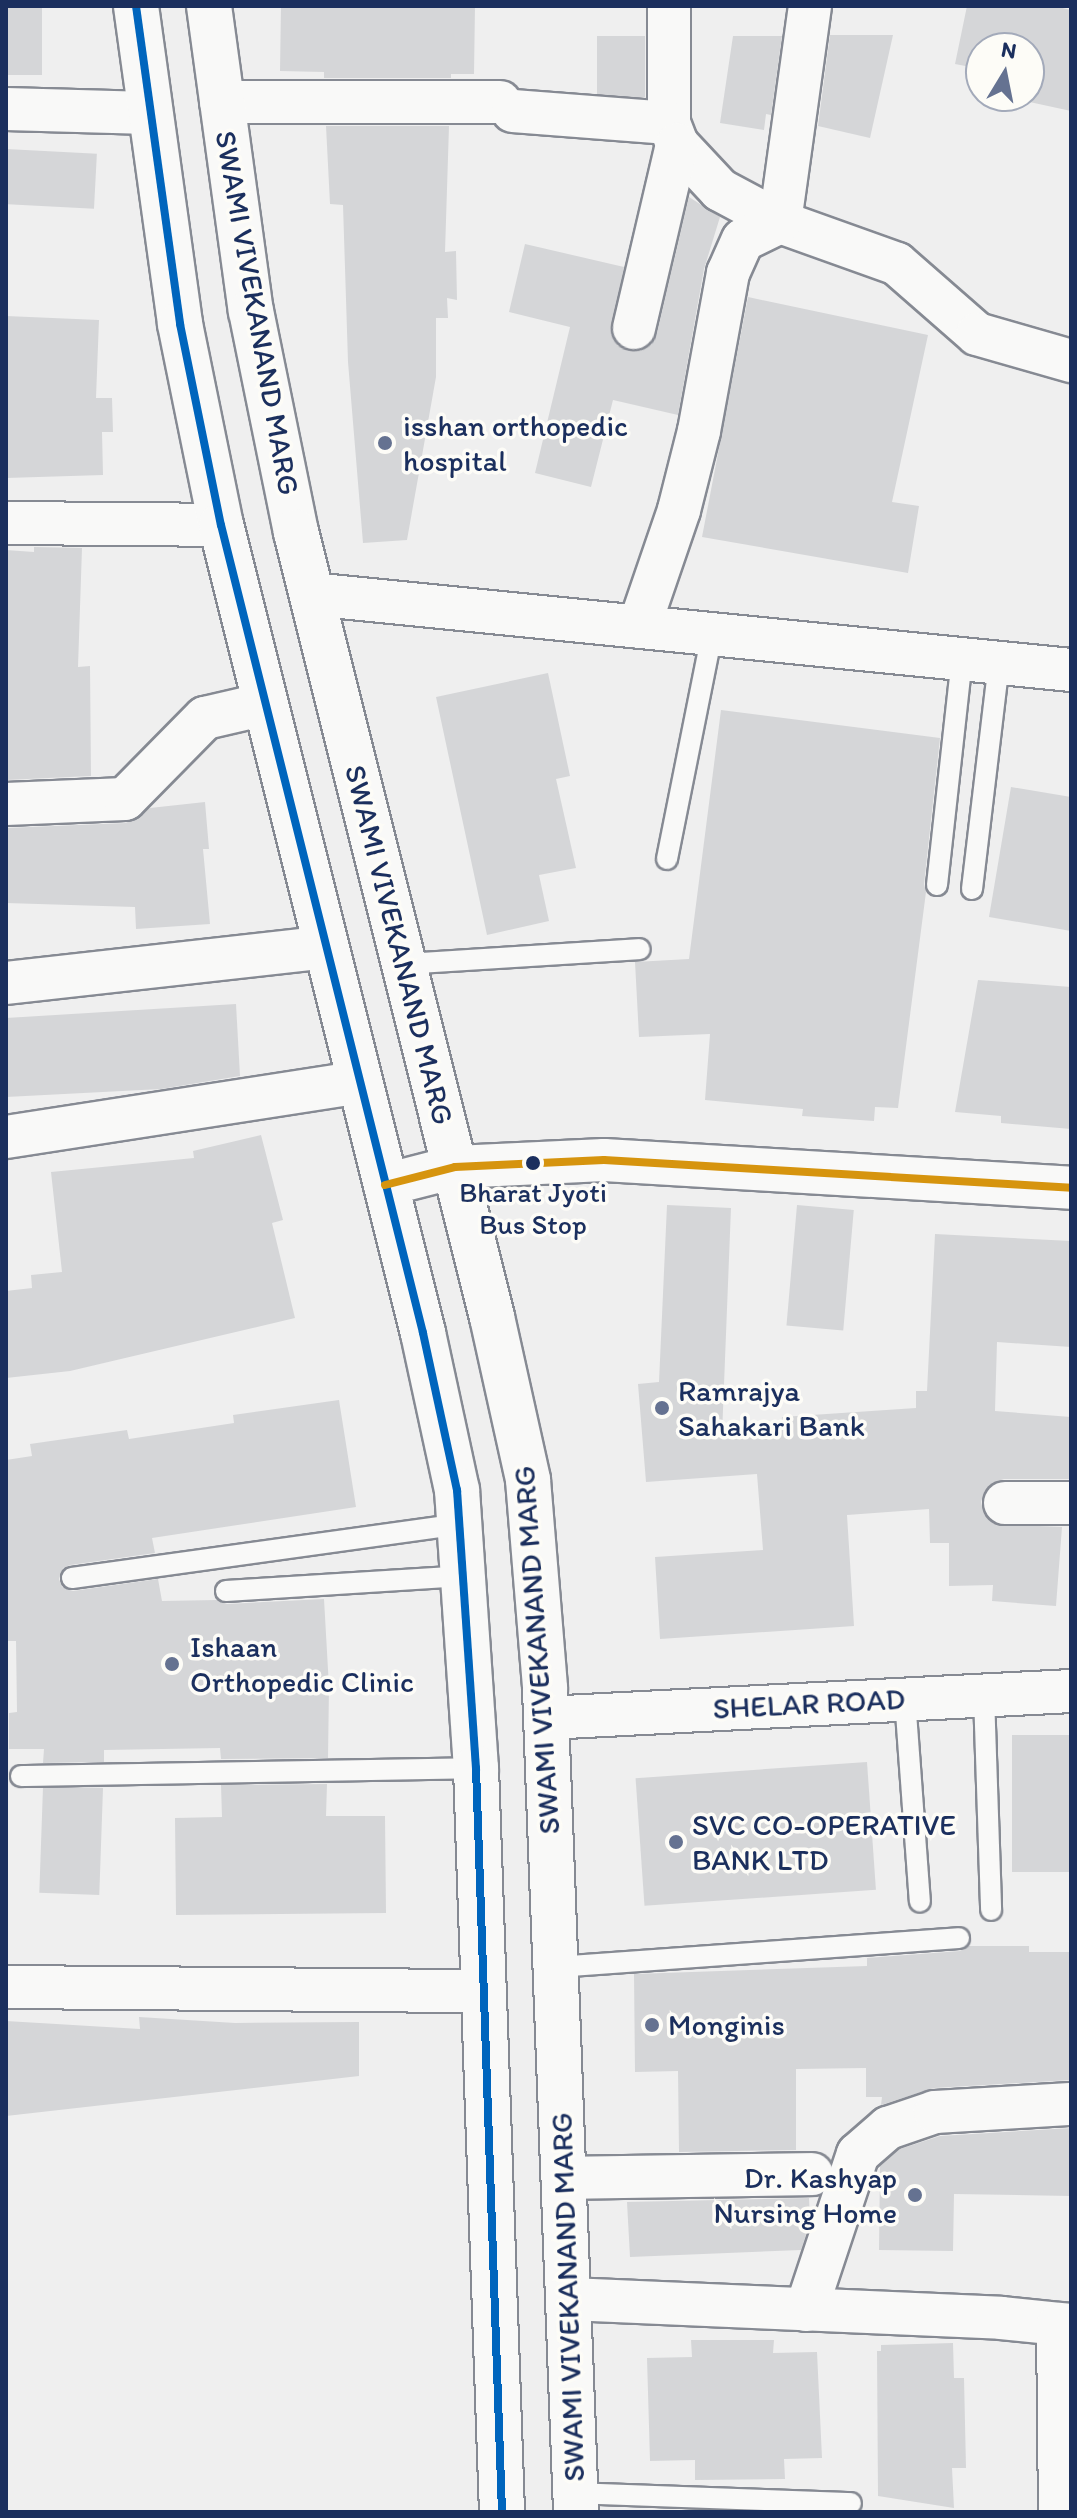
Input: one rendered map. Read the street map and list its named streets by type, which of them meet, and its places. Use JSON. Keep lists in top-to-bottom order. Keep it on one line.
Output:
{"streets":{"main road":["SWAMI VIVEKANAND MARG"],"street":["SHELAR ROAD"]},"crossings":[["SWAMI VIVEKANAND MARG","SHELAR ROAD"]],"places":["isshan orthopedic hospital","Bharat Jyoti Bus Stop","Ramrajya Sahakari Bank","Ishaan Orthopedic Clinic","SVC CO-OPERATIVE BANK LTD","Monginis","Dr. Kashyap Nursing Home"],"north":"top"}
